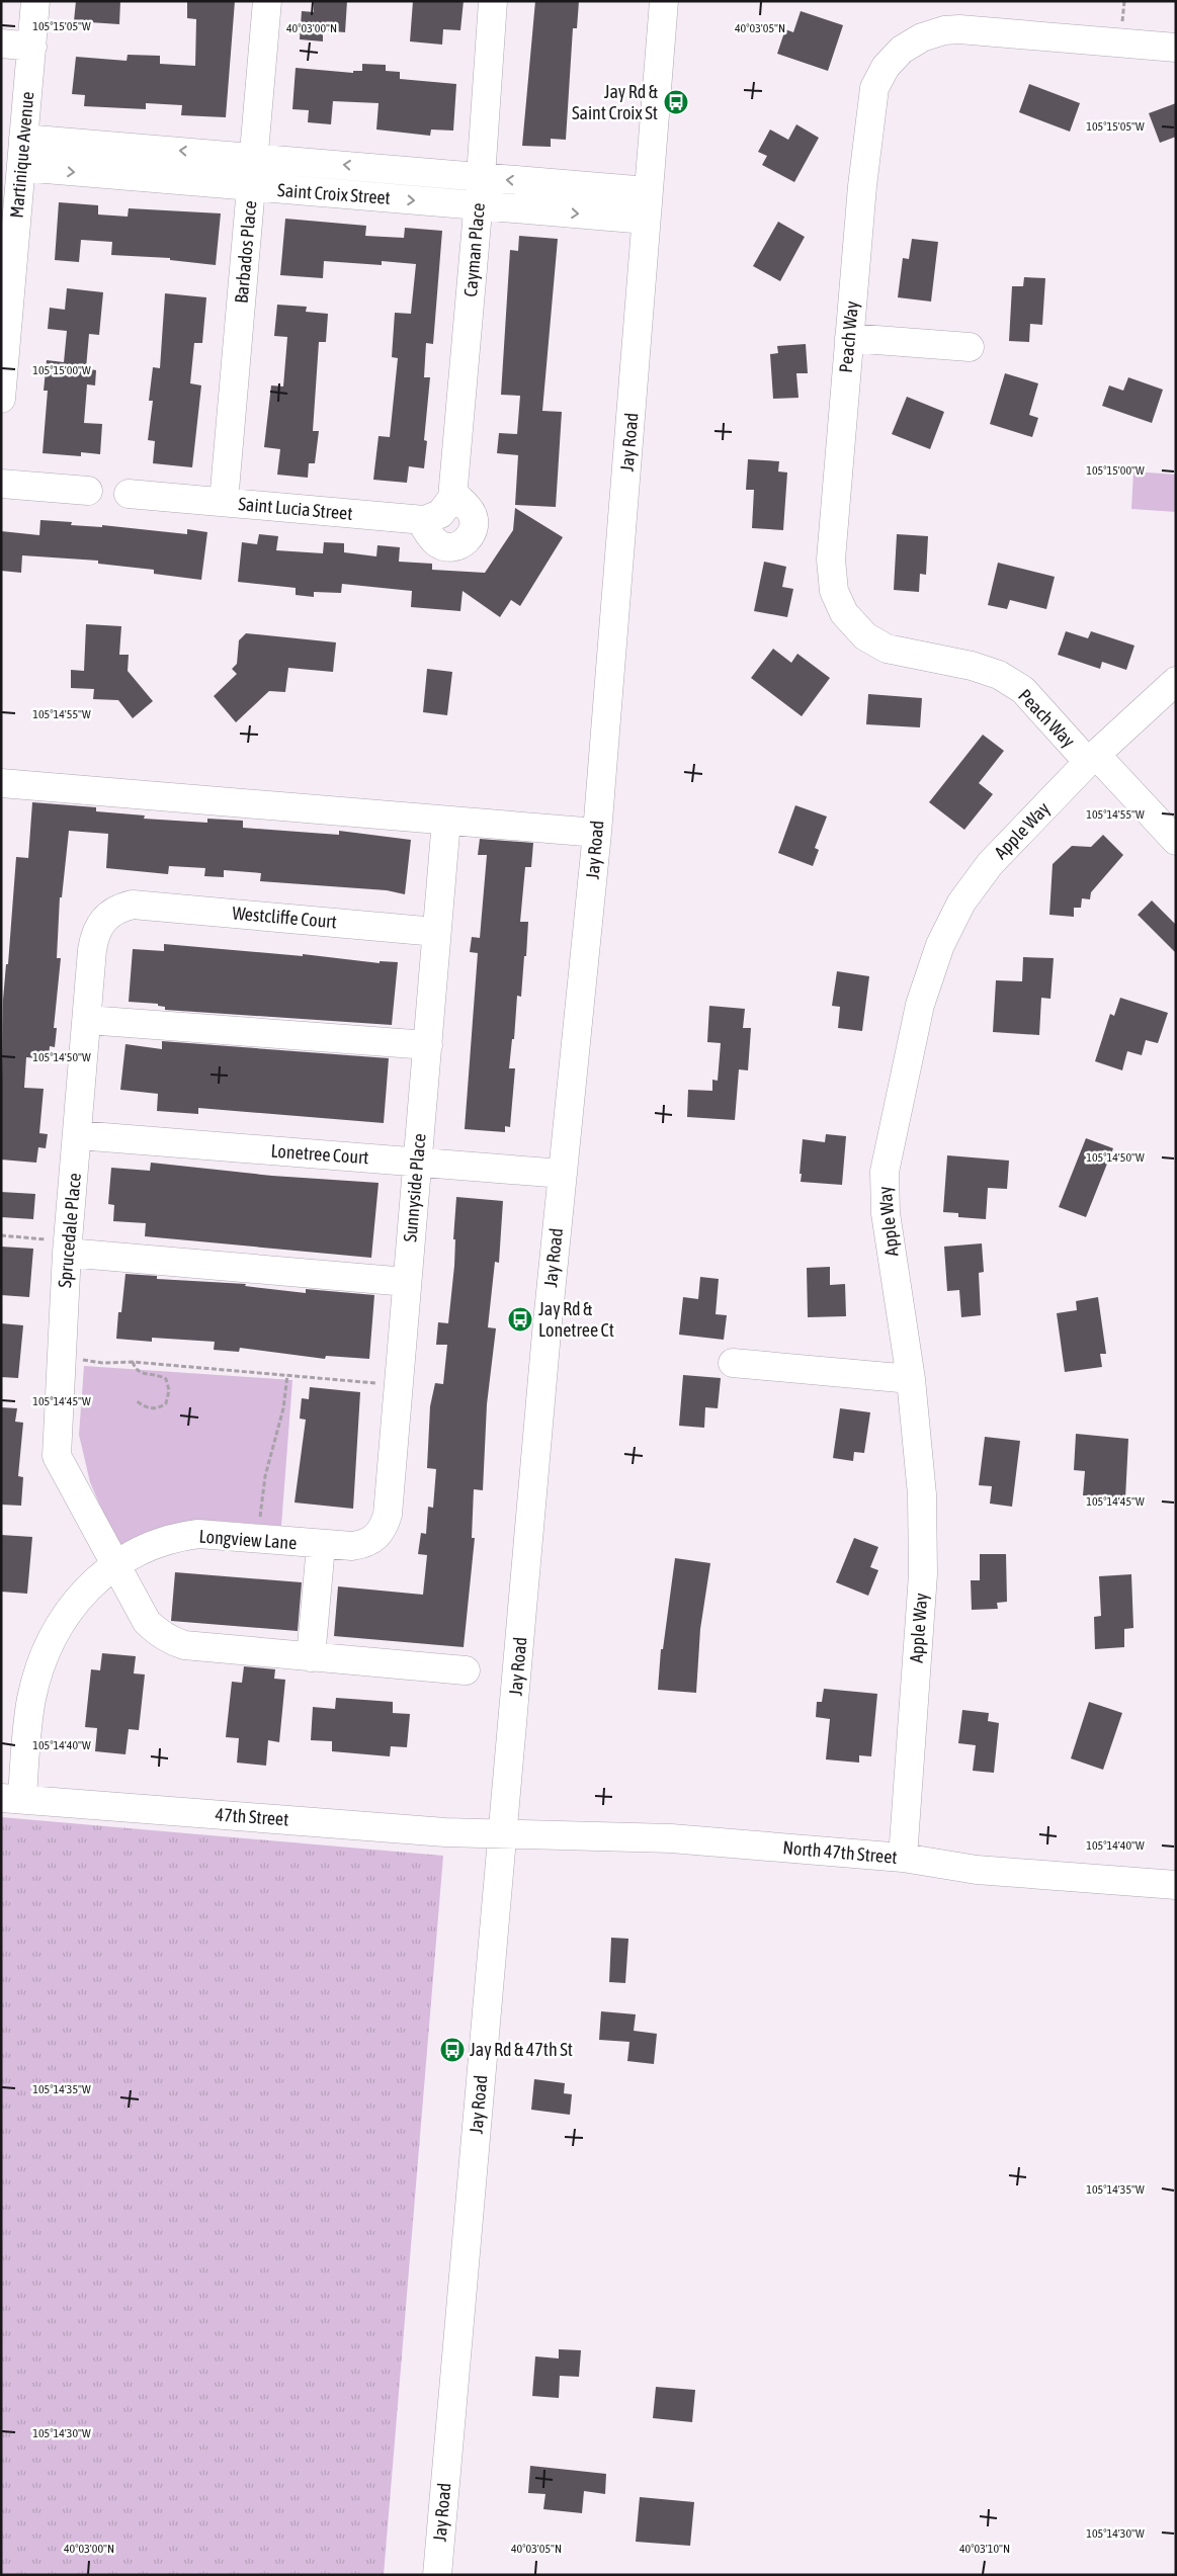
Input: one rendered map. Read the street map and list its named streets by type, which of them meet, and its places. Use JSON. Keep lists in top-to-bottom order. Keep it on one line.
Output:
{"streets":{"street":["Martinique Avenue","Saint Croix Street","Cayman Place","Barbados Place","Peach Way","Jay Road","Saint Lucia Street","Apple Way","Westcliffe Court","Lonetree Court","Sunnyside Place","Sprucedale Place","Longview Lane","47th Street","North 47th Street"]},"crossings":[["Martinique Avenue","Saint Croix Street"],["Saint Croix Street","Cayman Place"],["Saint Croix Street","Barbados Place"],["Saint Croix Street","Jay Road"],["Cayman Place","Saint Lucia Street"],["Barbados Place","Saint Lucia Street"],["Peach Way","Apple Way"],["Jay Road","Lonetree Court"],["Jay Road","47th Street"],["Jay Road","North 47th Street"],["Apple Way","North 47th Street"],["Westcliffe Court","Sunnyside Place"],["Westcliffe Court","Sprucedale Place"],["Lonetree Court","Sunnyside Place"],["Lonetree Court","Sprucedale Place"],["Sunnyside Place","Longview Lane"],["Sprucedale Place","Longview Lane"],["Longview Lane","47th Street"],["47th Street","North 47th Street"]],"places":{"bus stop":["Jay Rd & Saint Croix St","Jay Rd & Lonetree Ct","Jay Rd & 47th St"]},"coordinates":["105°15'05\"W","40°03'00\"N","40°03'05\"N","105°15'00\"W","105°14'55\"W","105°14'50\"W","105°14'45\"W","105°14'40\"W","105°14'35\"W","105°14'30\"W","40°03'10\"N"]}
